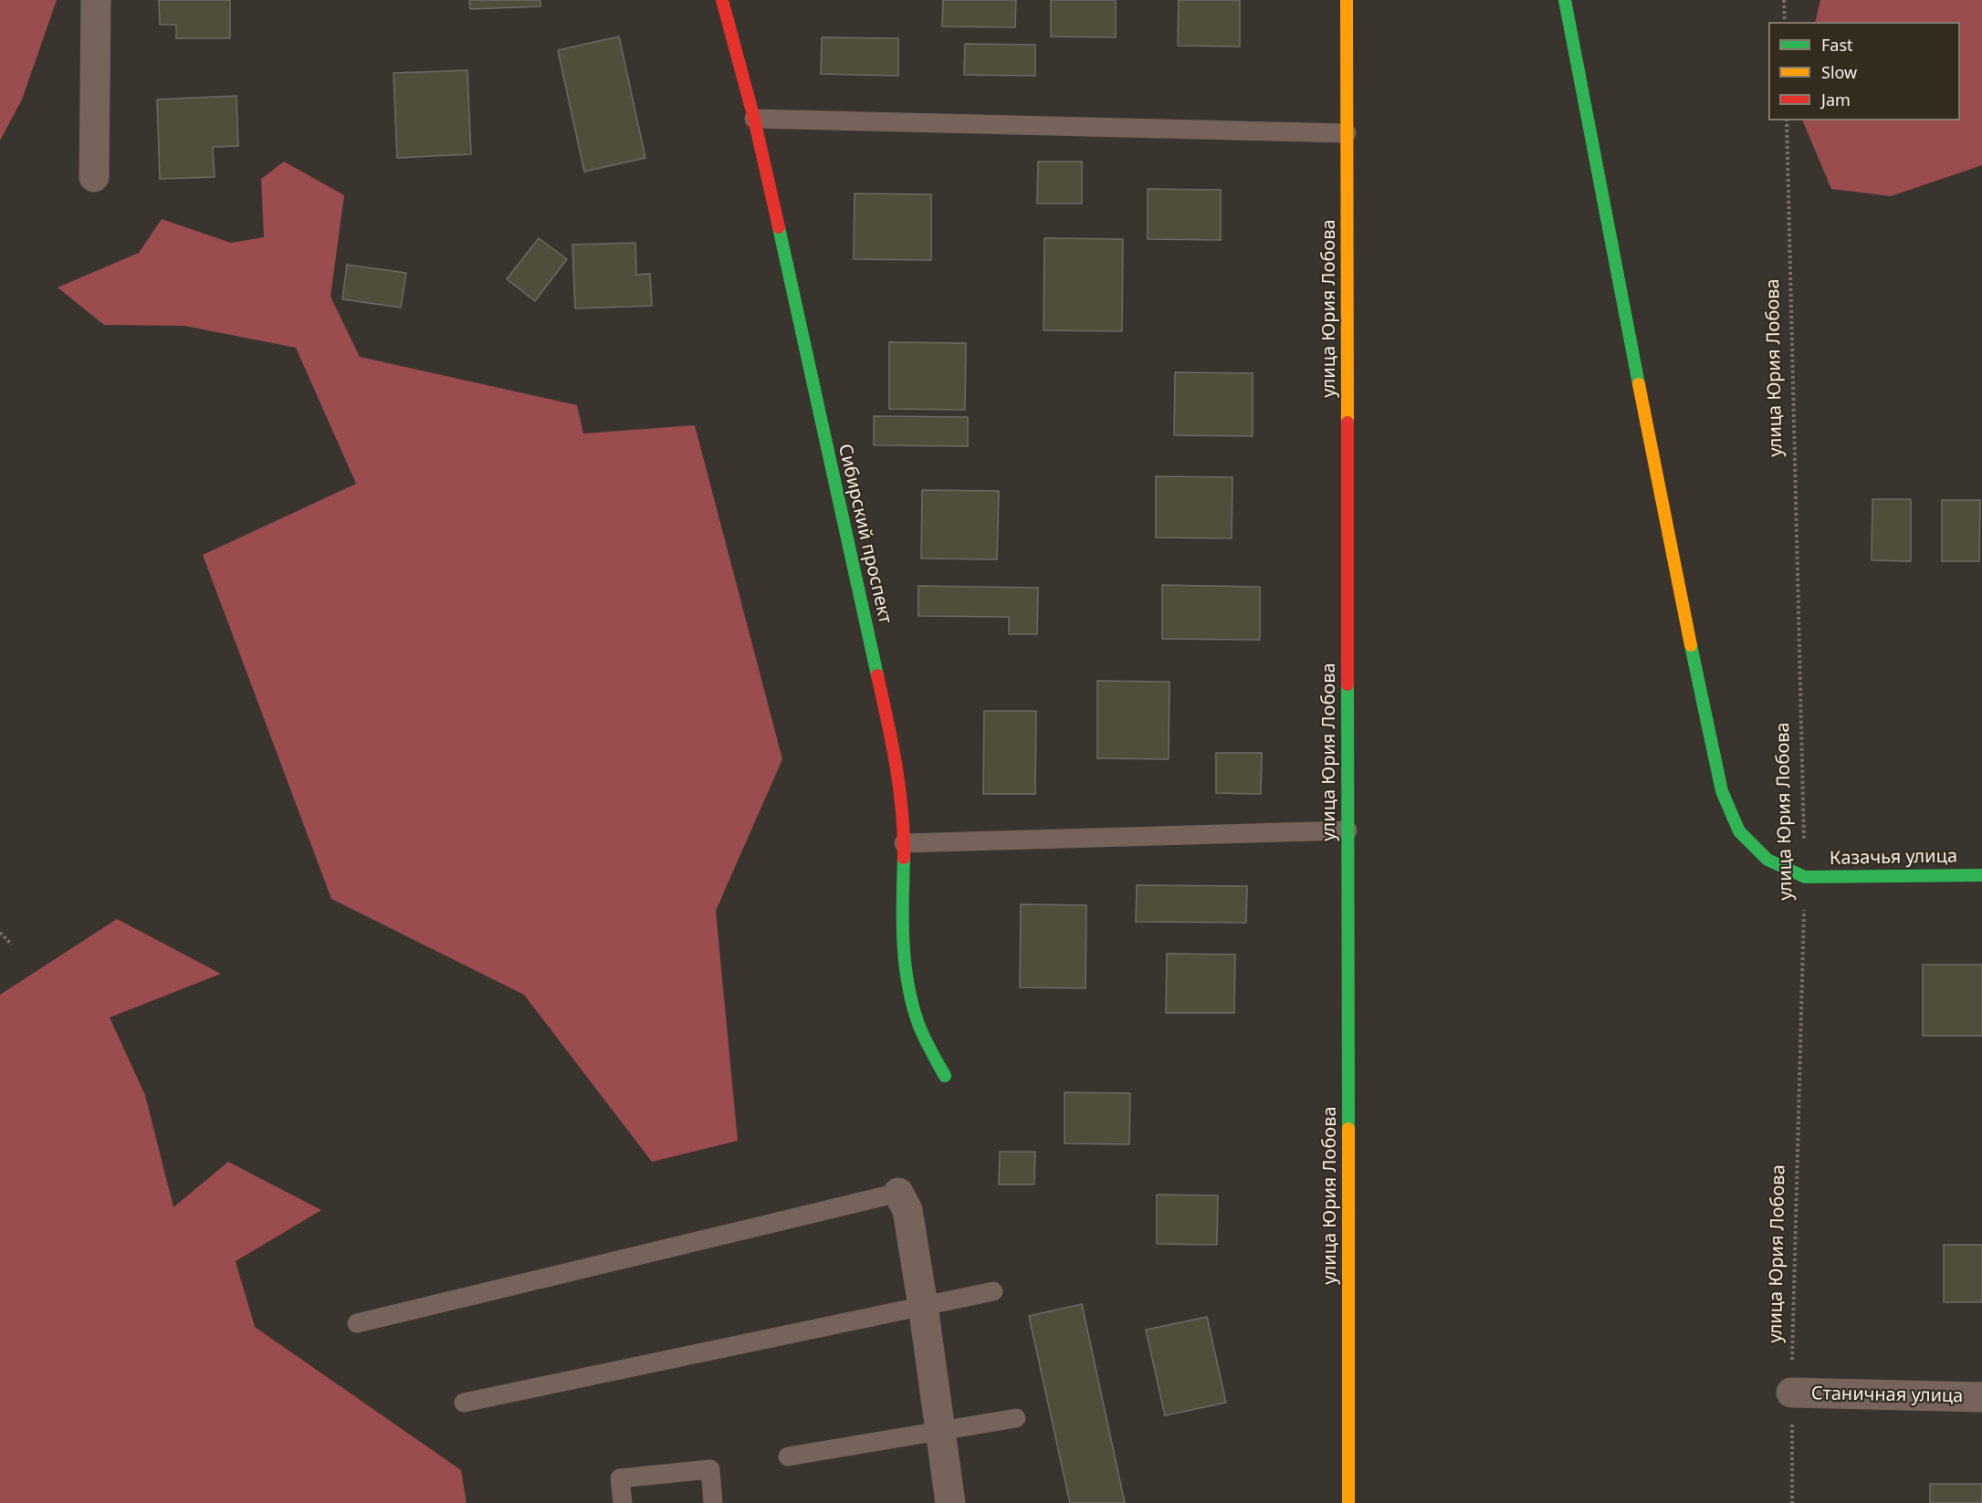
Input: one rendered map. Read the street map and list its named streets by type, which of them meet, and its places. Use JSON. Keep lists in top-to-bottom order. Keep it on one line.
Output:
{"streets":{"street":["улица Юрия Лобова","Сибирский проспект","Казачья улица","Станичная улица"]},"crossings":[["улица Юрия Лобова","Казачья улица"],["улица Юрия Лобова","Станичная улица"]],"legend":["Fast","Slow","Jam"]}
